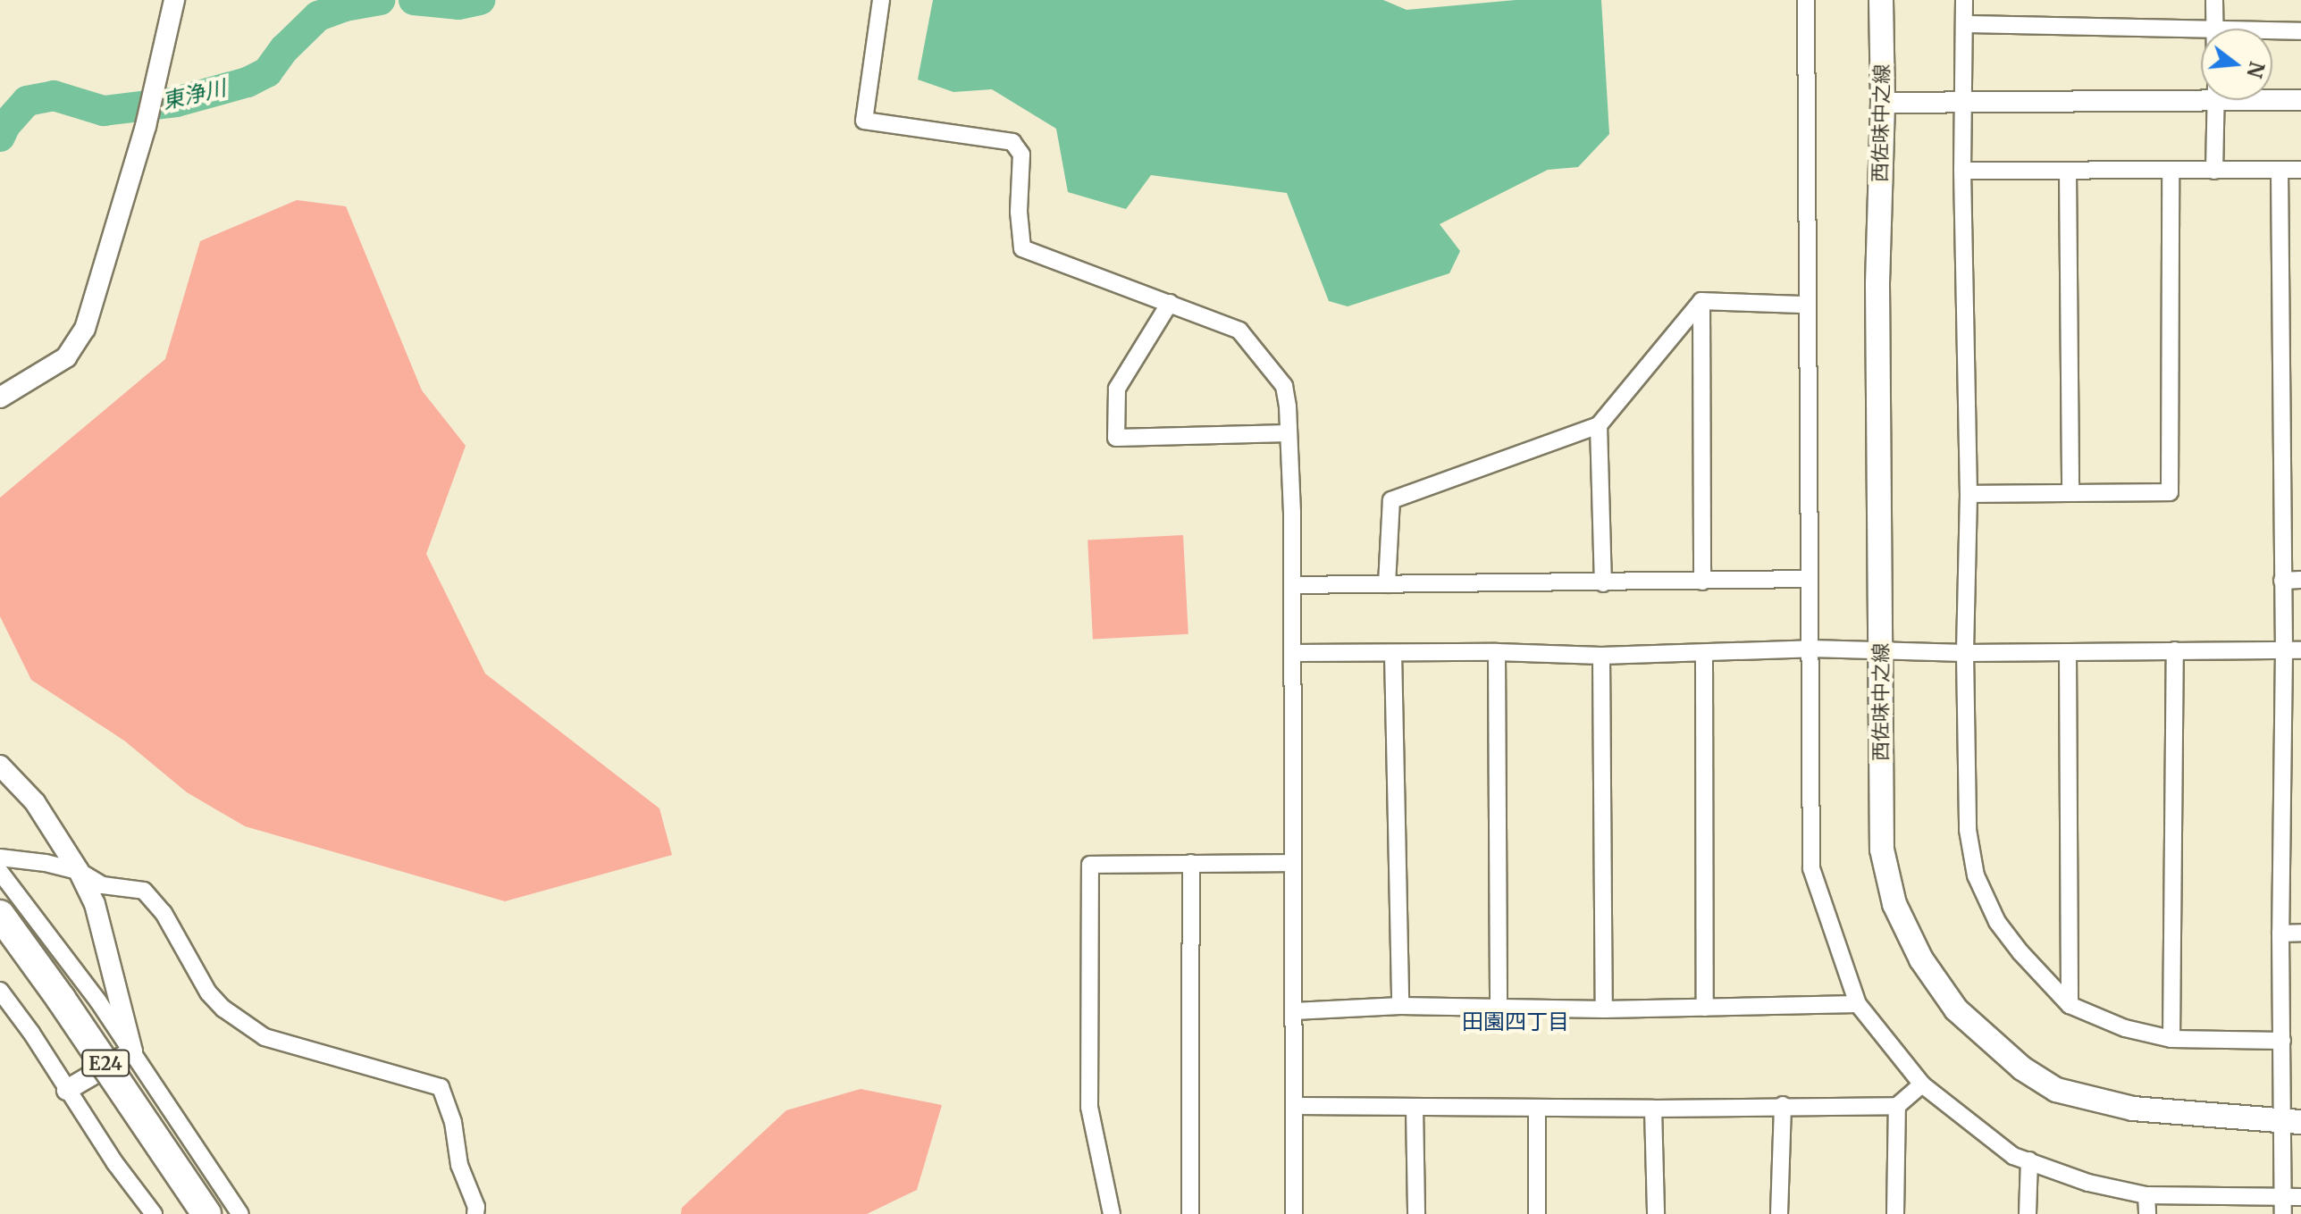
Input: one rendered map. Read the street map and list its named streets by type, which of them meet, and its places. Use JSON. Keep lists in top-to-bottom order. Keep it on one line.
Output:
{"streets":{"highway":["E24"],"main road":["西佐味中之線"]},"districts":["田園四丁目"],"water":["東浄川"],"north":"right"}
